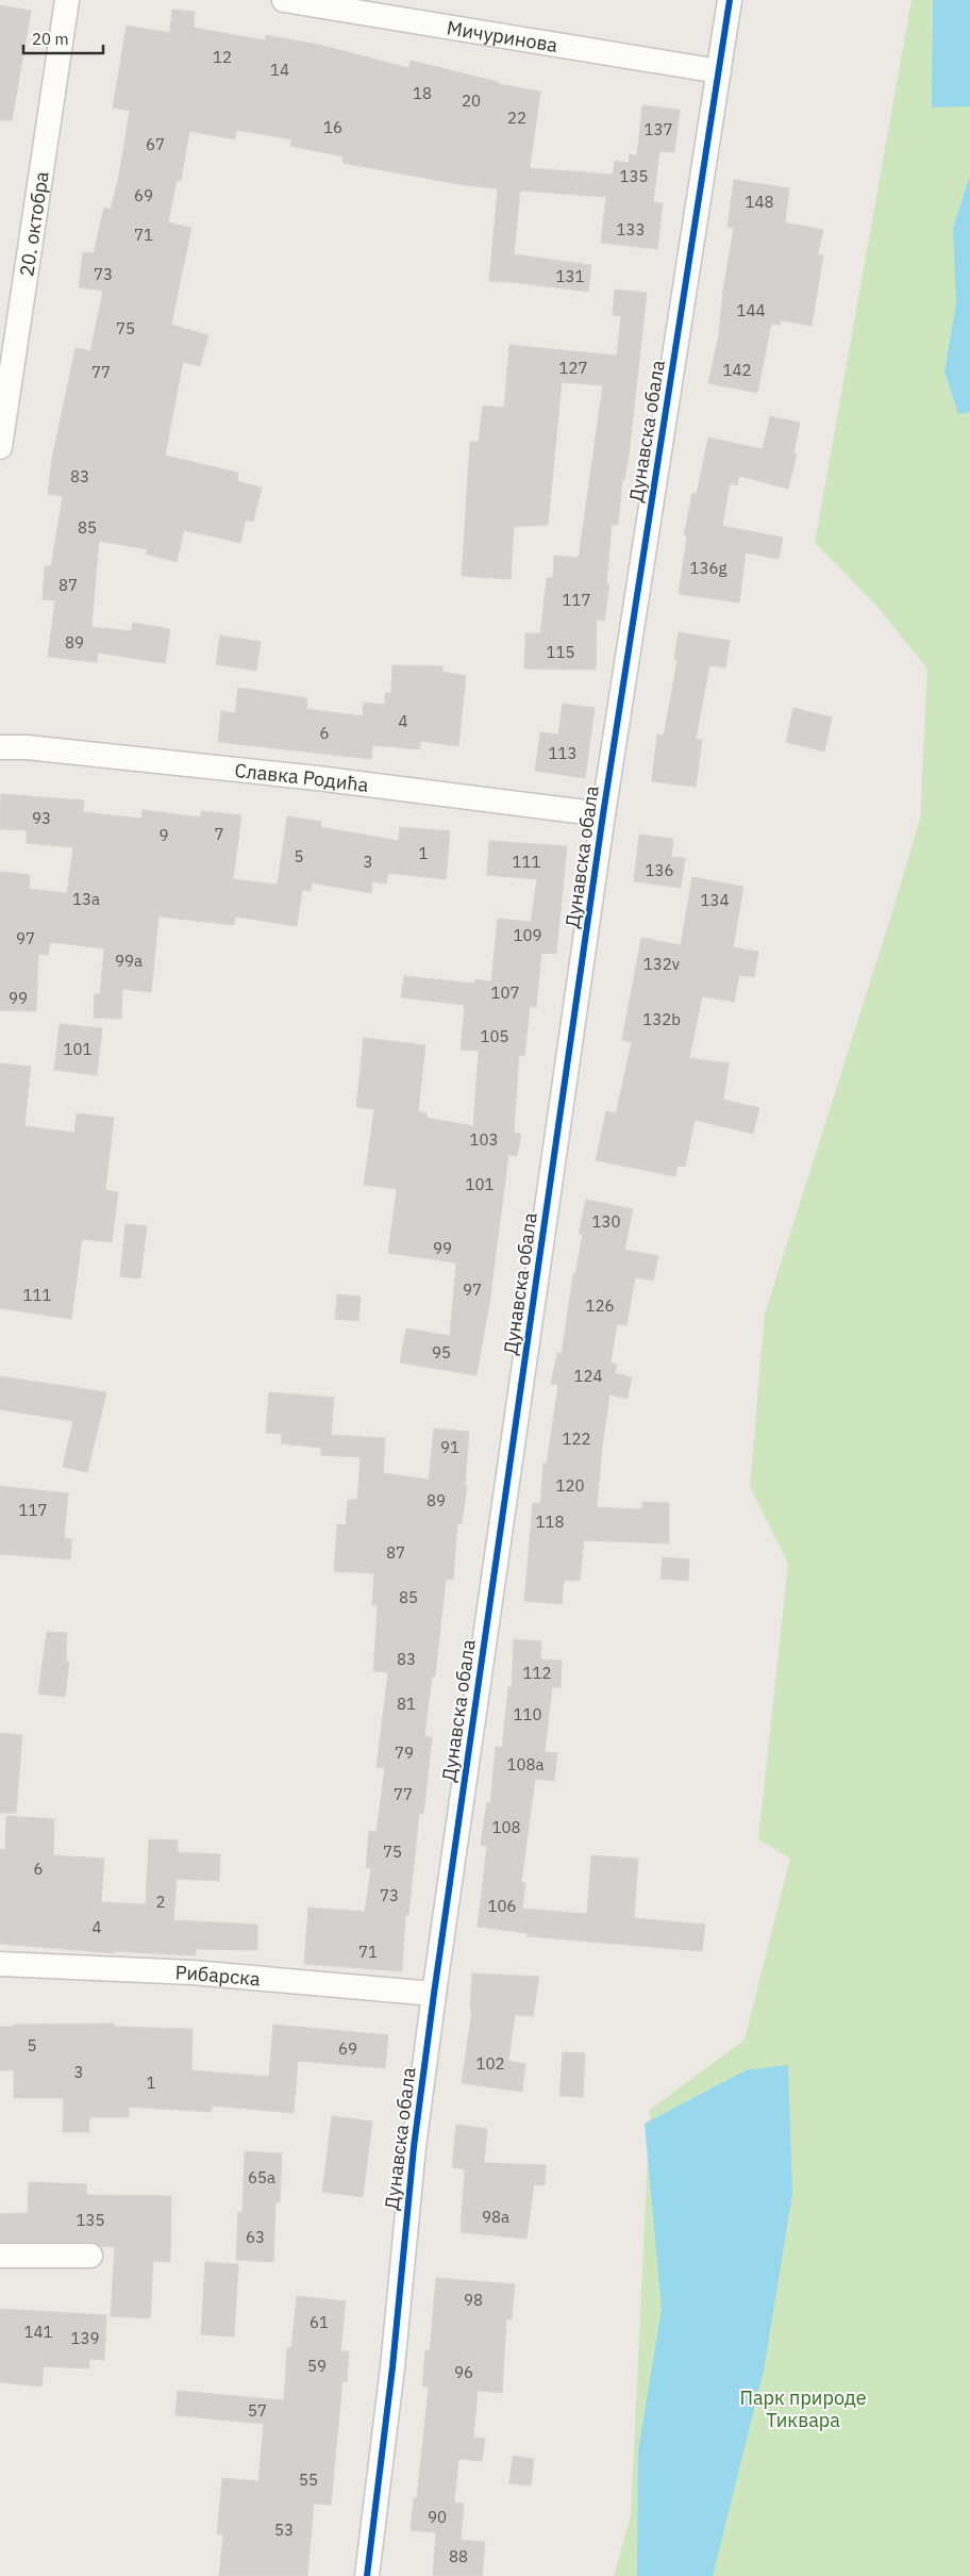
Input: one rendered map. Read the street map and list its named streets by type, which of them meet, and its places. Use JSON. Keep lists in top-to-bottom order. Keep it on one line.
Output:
{"streets":{"street":["Мичуринова","20. октобра","Дунавска обала","Славка Родића","Рибарска"]},"crossings":[["Мичуринова","Дунавска обала"],["Дунавска обала","Славка Родића"],["Дунавска обала","Рибарска"]],"parks":["Парк природе Тиквара"],"house_numbers":["12","14","18","20","22","16","137","67","135","69","148","133","71","73","131","144","75","127","142","77","83","85","136g","87","117","89","115","4","6","113","93","7","9","1","5","3","111","136","13a","134","109","97","99a","132v","107","99","132b","105","101","103","101","130","99","97","111","126","95","124","122","91","120","89","117","118","87","85","83","112","81","110","79","108a","77","108","75","6","73","2","106","4","71","5","69","102","3","1","65a","98a","135","63","98","61","141","139","59","96","57","55","90","53","88"],"scale_bar":"20 m"}
